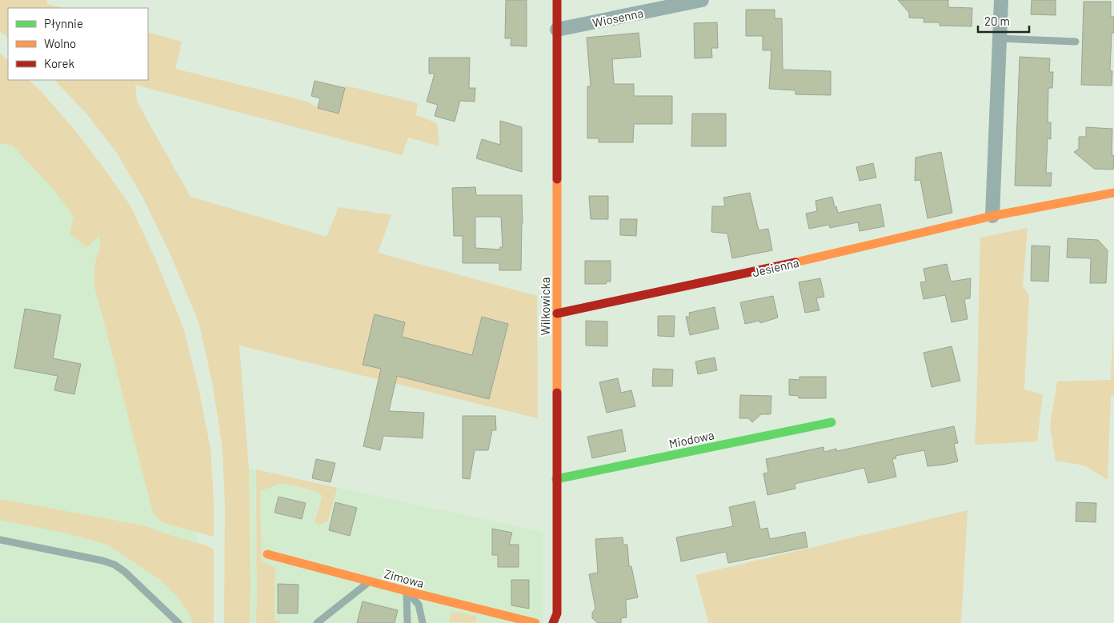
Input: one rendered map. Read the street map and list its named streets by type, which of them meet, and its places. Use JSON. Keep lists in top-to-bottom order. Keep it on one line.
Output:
{"streets":{"street":["Wiosenna","Jesienna","Wilkowicka","Miodowa","Zimowa"]},"crossings":[["Wiosenna","Wilkowicka"],["Jesienna","Wilkowicka"],["Wilkowicka","Miodowa"]],"legend":["Płynnie","Wolno","Korek"],"scale_bar":"20 m"}
